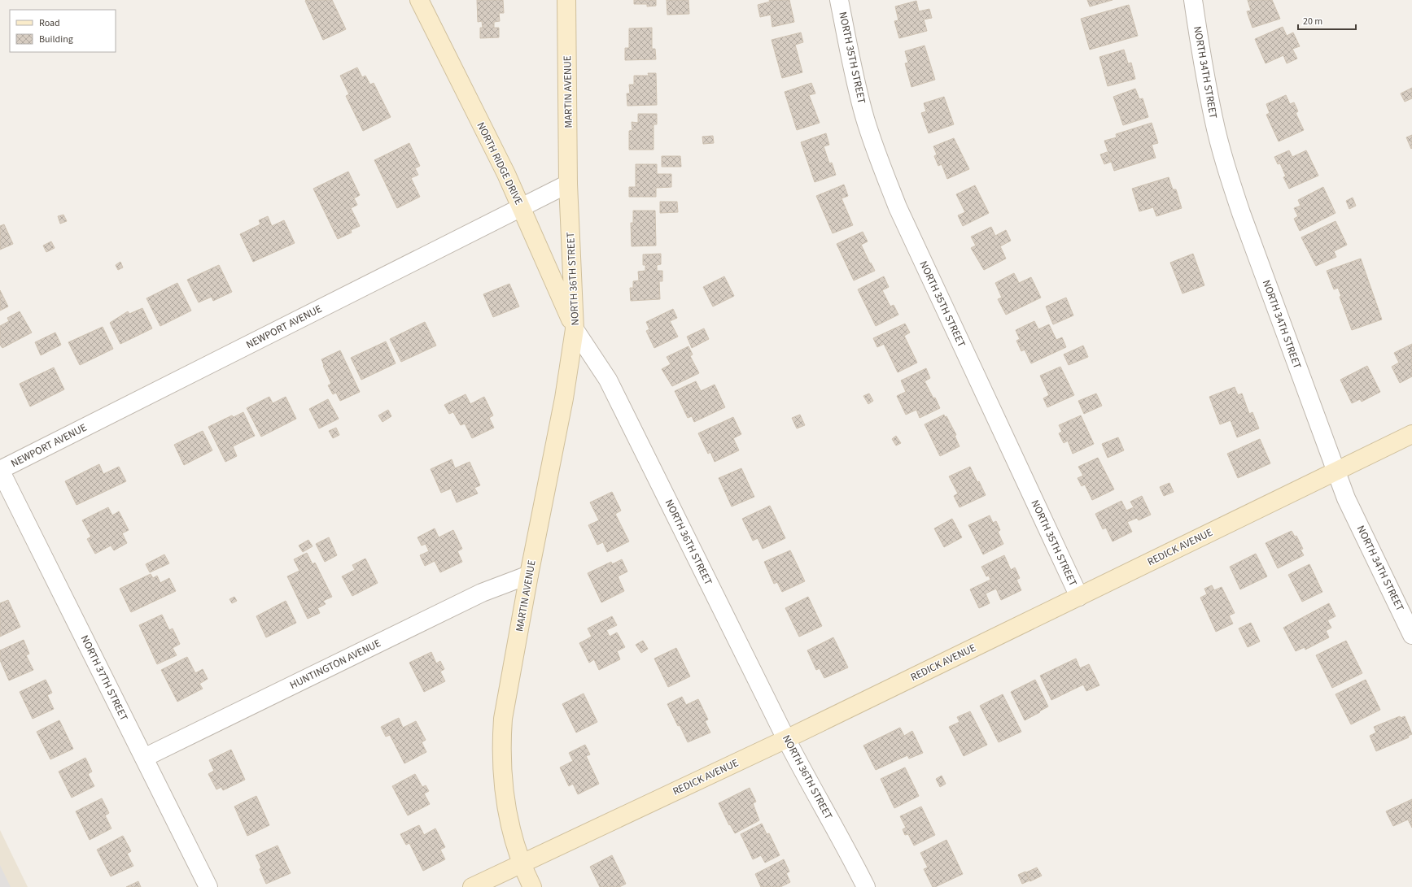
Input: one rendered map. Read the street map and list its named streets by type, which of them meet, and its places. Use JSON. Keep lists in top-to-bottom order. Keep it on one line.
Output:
{"streets":{"street":["NORTH 35TH STREET","NORTH 34TH STREET","MARTIN AVENUE","NORTH RIDGE DRIVE","NORTH 36TH STREET","NEWPORT AVENUE","REDICK AVENUE","HUNTINGTON AVENUE","NORTH 37TH STREET"]},"crossings":[["NORTH 35TH STREET","REDICK AVENUE"],["NORTH 34TH STREET","REDICK AVENUE"],["MARTIN AVENUE","NORTH RIDGE DRIVE"],["MARTIN AVENUE","NORTH 36TH STREET"],["MARTIN AVENUE","NEWPORT AVENUE"],["MARTIN AVENUE","REDICK AVENUE"],["MARTIN AVENUE","HUNTINGTON AVENUE"],["NORTH RIDGE DRIVE","NORTH 36TH STREET"],["NORTH RIDGE DRIVE","NEWPORT AVENUE"],["NORTH 36TH STREET","NEWPORT AVENUE"],["NORTH 36TH STREET","REDICK AVENUE"],["NEWPORT AVENUE","NORTH 37TH STREET"],["HUNTINGTON AVENUE","NORTH 37TH STREET"]],"legend":["Road","Building"],"scale_bar":"20 m"}
